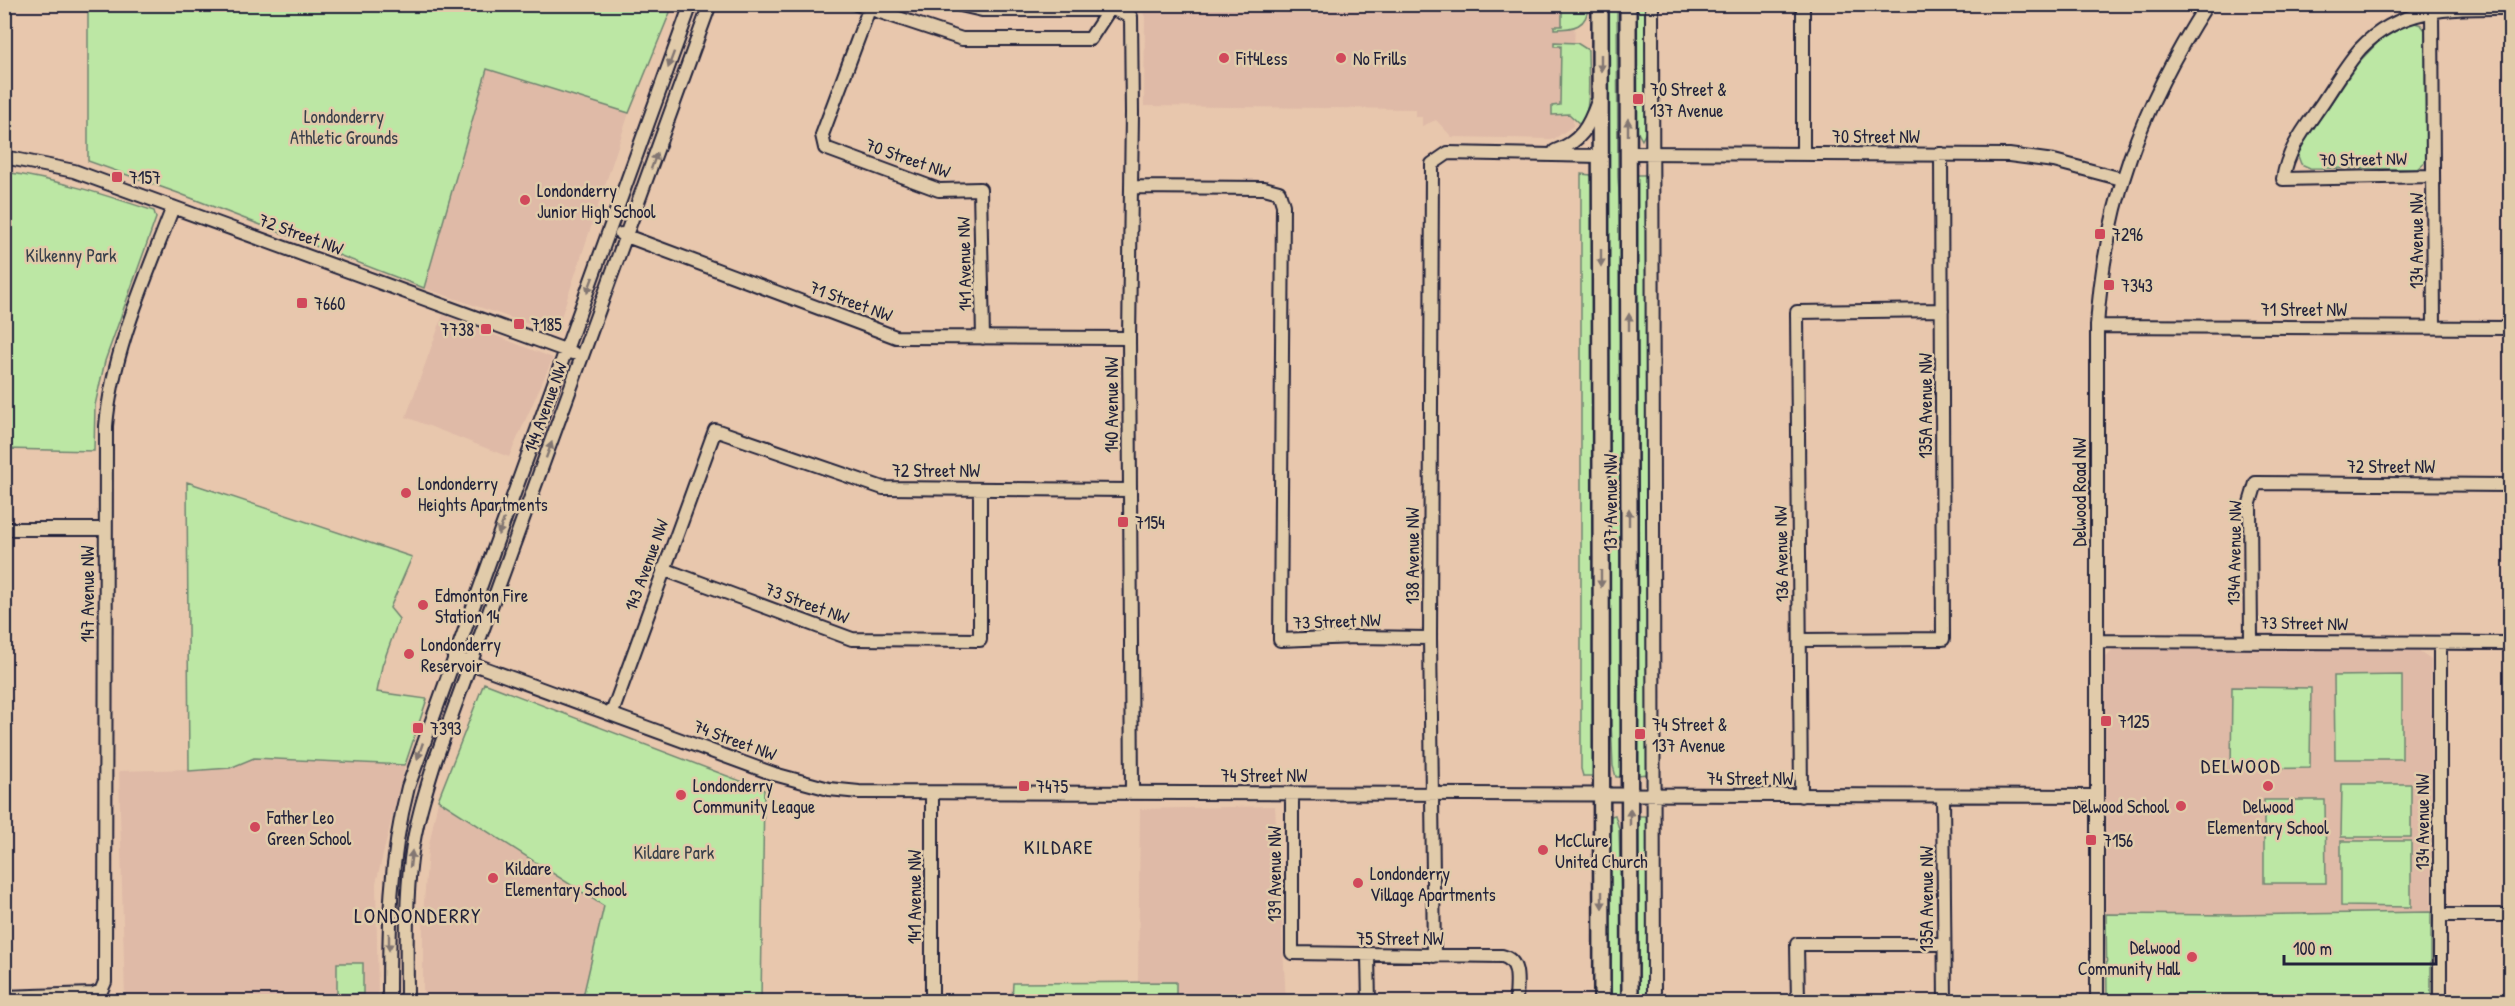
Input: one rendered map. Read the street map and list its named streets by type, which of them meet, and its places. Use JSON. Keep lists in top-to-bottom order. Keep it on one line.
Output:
{"streets":{"main road":["137 Avenue NW"],"street":["70 Street NW","72 Street NW","134 Avenue NW","141 Avenue NW","71 Street NW","140 Avenue NW","135A Avenue NW","144 Avenue NW","Delwood Road NW","134A Avenue NW","136 Avenue NW","138 Avenue NW","143 Avenue NW","147 Avenue NW","73 Street NW","74 Street NW","139 Avenue NW","75 Street NW"]},"crossings":[["70 Street NW","134 Avenue NW"],["70 Street NW","141 Avenue NW"],["70 Street NW","135A Avenue NW"],["70 Street NW","Delwood Road NW"],["70 Street NW","137 Avenue NW"],["72 Street NW","140 Avenue NW"],["72 Street NW","144 Avenue NW"],["72 Street NW","134A Avenue NW"],["72 Street NW","143 Avenue NW"],["72 Street NW","147 Avenue NW"],["72 Street NW","73 Street NW"],["134 Avenue NW","71 Street NW"],["134 Avenue NW","73 Street NW"],["141 Avenue NW","71 Street NW"],["141 Avenue NW","74 Street NW"],["71 Street NW","140 Avenue NW"],["71 Street NW","144 Avenue NW"],["71 Street NW","Delwood Road NW"],["140 Avenue NW","73 Street NW"],["140 Avenue NW","74 Street NW"],["135A Avenue NW","136 Avenue NW"],["135A Avenue NW","74 Street NW"],["144 Avenue NW","74 Street NW"],["Delwood Road NW","73 Street NW"],["Delwood Road NW","74 Street NW"],["137 Avenue NW","138 Avenue NW"],["137 Avenue NW","74 Street NW"],["134A Avenue NW","73 Street NW"],["136 Avenue NW","74 Street NW"],["138 Avenue NW","73 Street NW"],["138 Avenue NW","74 Street NW"],["138 Avenue NW","75 Street NW"],["143 Avenue NW","73 Street NW"],["143 Avenue NW","74 Street NW"],["74 Street NW","139 Avenue NW"],["139 Avenue NW","75 Street NW"]],"districts":["DELWOOD","KILDARE","LONDONDERRY"],"parks":["Londonderry Athletic Grounds","Kilkenny Park","Kildare Park"],"places":{"other":["Fit4Less","No Frills","Londonderry Junior High School","Londonderry Heights Apartments","Edmonton Fire Station 14","Londonderry Reservoir","Delwood Elementary School","Londonderry Community League","Delwood School","Father Leo Green School","McClure United Church","Kildare Elementary School","Londonderry Village Apartments","Delwood Community Hall"],"transit":["70 Street & 137 Avenue","7157","7296","7343","7660","7185","7738","7154","7125","7393","74 Street & 137 Avenue","7475","7156"]},"scale_bar":"100 m"}
